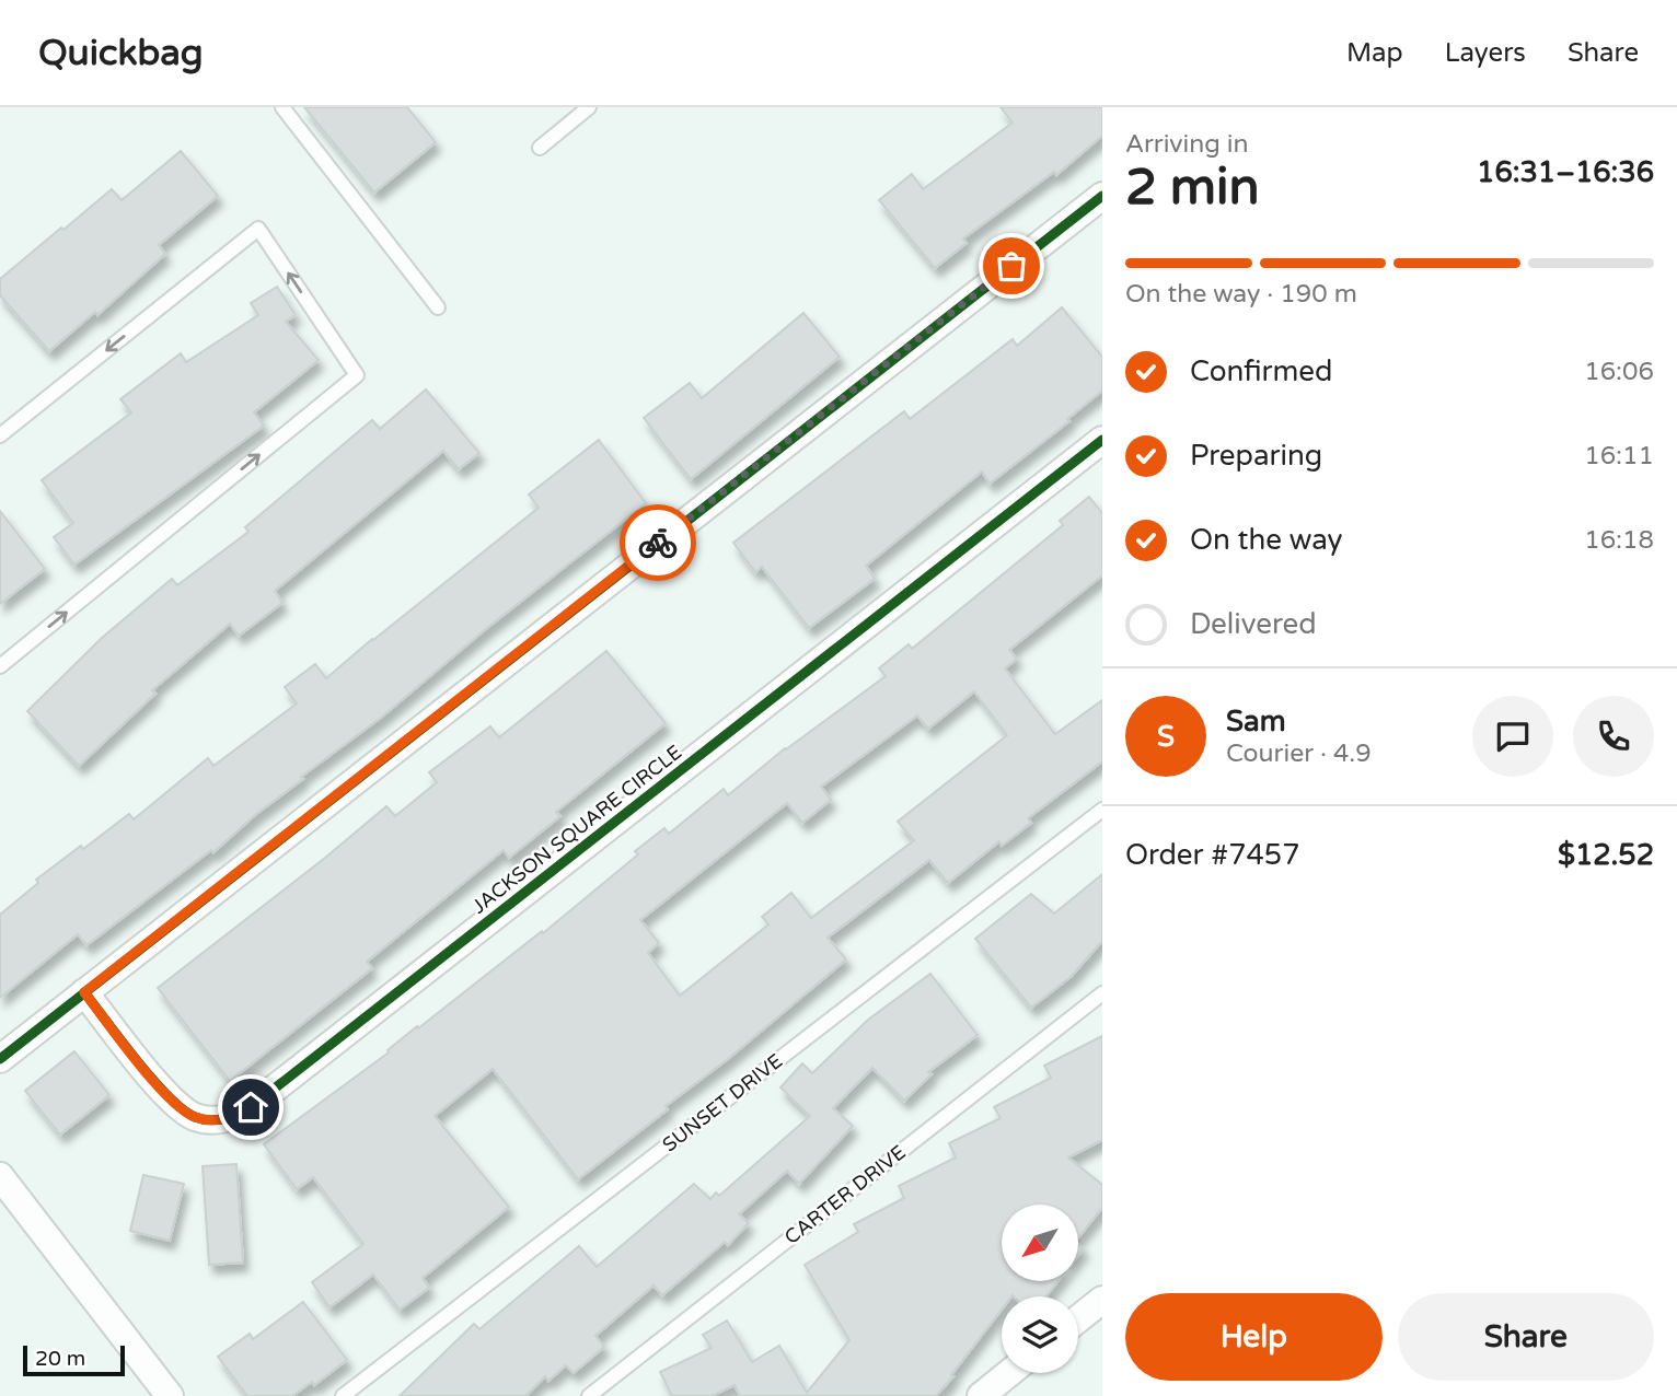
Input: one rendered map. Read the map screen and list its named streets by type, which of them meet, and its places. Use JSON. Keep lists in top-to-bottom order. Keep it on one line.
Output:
{"streets":{"street":["JACKSON SQUARE CIRCLE"],"lane":["SUNSET DRIVE","CARTER DRIVE"]},"scale_bar":"20 m","north":"bottom left","page":{"header":"Quickbag","nav":["Map","Layers","Share"],"heading":["2 min","Arriving in","16:31–16:36"],"panel":["Sam","Courier · 4.9","Order #7457","$12.52"],"bar":"On the way · 190 m","list":[["Confirmed","16:06"],["Preparing","16:11"],["On the way","16:18"],"Delivered"],"round":"S","buttons":["Help","Share"],"scale":"20 m"}}
